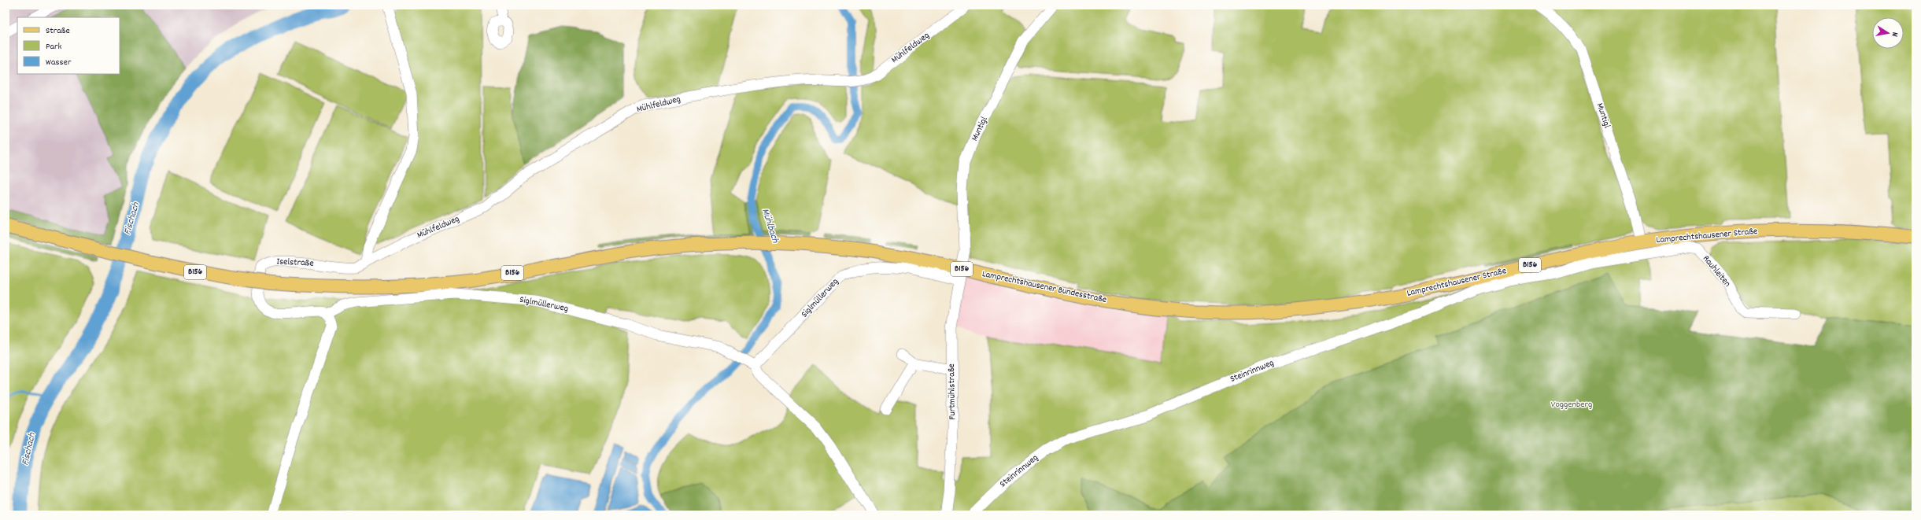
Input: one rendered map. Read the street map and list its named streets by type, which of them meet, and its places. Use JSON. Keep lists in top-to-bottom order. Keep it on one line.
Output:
{"streets":{"main road":["Lamprechtshausener Straße","B156","Lamprechtshausener Bundesstraße"],"street":["Mühlfeldweg","Muntigl","Iselstraße","Rauhleiten","Siglmüllerweg","Steinrinnweg","Furtmühlstraße"]},"crossings":[["Mühlfeldweg","Iselstraße"],["Muntigl","Lamprechtshausener Straße"],["Muntigl","Lamprechtshausener Bundesstraße"],["Muntigl","Siglmüllerweg"],["Muntigl","Furtmühlstraße"],["Lamprechtshausener Straße","Lamprechtshausener Bundesstraße"],["Iselstraße","Siglmüllerweg"],["Rauhleiten","Steinrinnweg"],["Lamprechtshausener Bundesstraße","Siglmüllerweg"],["Lamprechtshausener Bundesstraße","Furtmühlstraße"],["Siglmüllerweg","Furtmühlstraße"]],"water":["Fischach","Mühlbach"],"parks":["Voggenberg"],"legend":["Straße","Park","Wasser"],"north":"right"}
